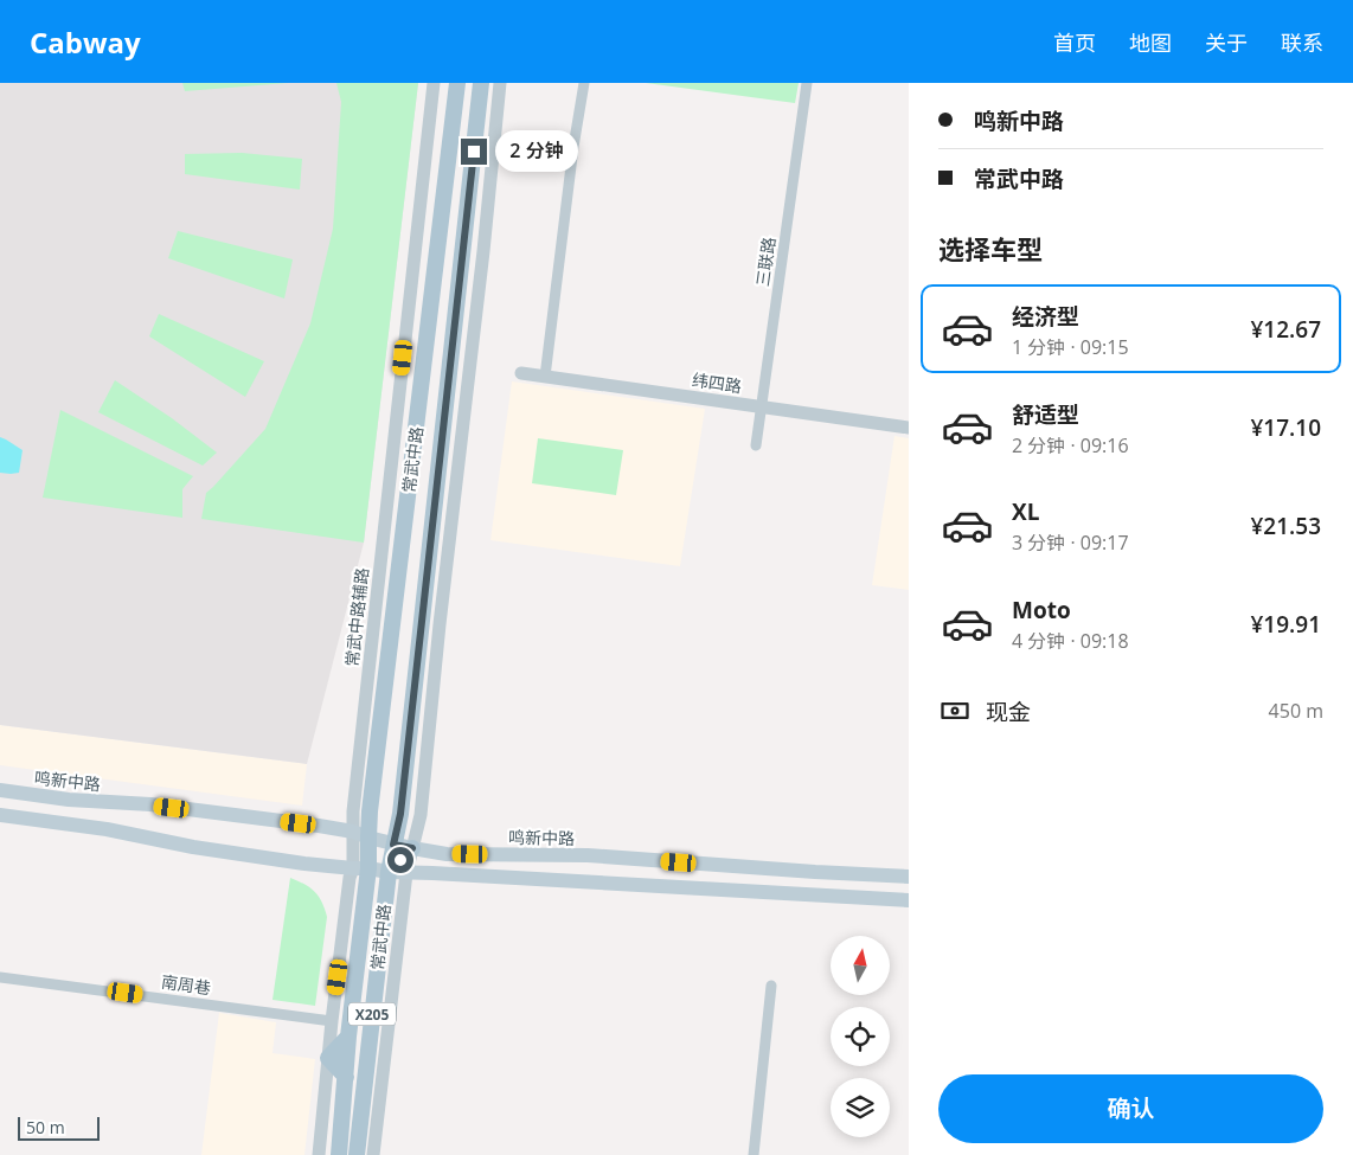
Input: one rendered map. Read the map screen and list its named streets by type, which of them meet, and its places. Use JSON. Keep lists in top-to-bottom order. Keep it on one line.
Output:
{"streets":{"main road":["常武中路","鸣新中路","X205"],"street":["三联路","纬四路","常武中路辅路","南周巷"]},"crossings":[["三联路","纬四路"],["常武中路","常武中路辅路"],["常武中路","鸣新中路"],["常武中路辅路","鸣新中路"]],"scale_bar":"50 m","north":"top","page":{"header":"Cabway","nav":["首页","地图","关于","联系"],"banner":["鸣新中路","常武中路"],"bubble":"2 分钟","heading":"选择车型","list":[{"name":"经济型","note":"1 分钟 · 09:15","value":"¥12.67"},{"name":"舒适型","note":"2 分钟 · 09:16","value":"¥17.10"},{"name":"XL","note":"3 分钟 · 09:17","value":"¥21.53"},{"name":"Moto","note":"4 分钟 · 09:18","value":"¥19.91"}],"pay":["现金","450 m"],"buttons":"确认","scale":"50 m"}}
